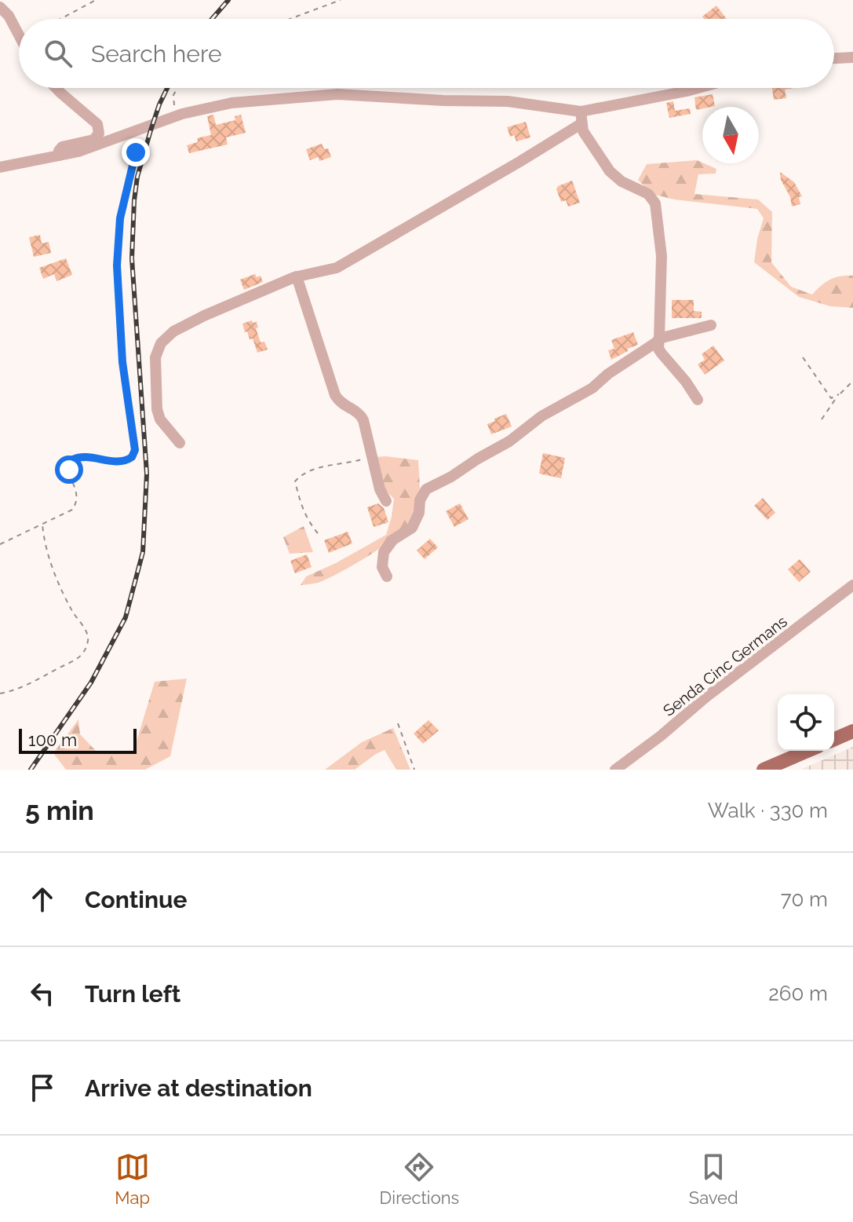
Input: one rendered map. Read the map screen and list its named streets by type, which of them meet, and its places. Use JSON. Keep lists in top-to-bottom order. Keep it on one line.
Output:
{"streets":{"street":["Senda Cinc Germans"]},"scale_bar":"100 m","north":"bottom","page":{"search":"Search here","scale":"100 m","heading":["5 min","Walk · 330 m"],"list":[["Continue","70 m"],["Turn left","260 m"],"Arrive at destination"],"nav":["Map","Directions","Saved"]}}
